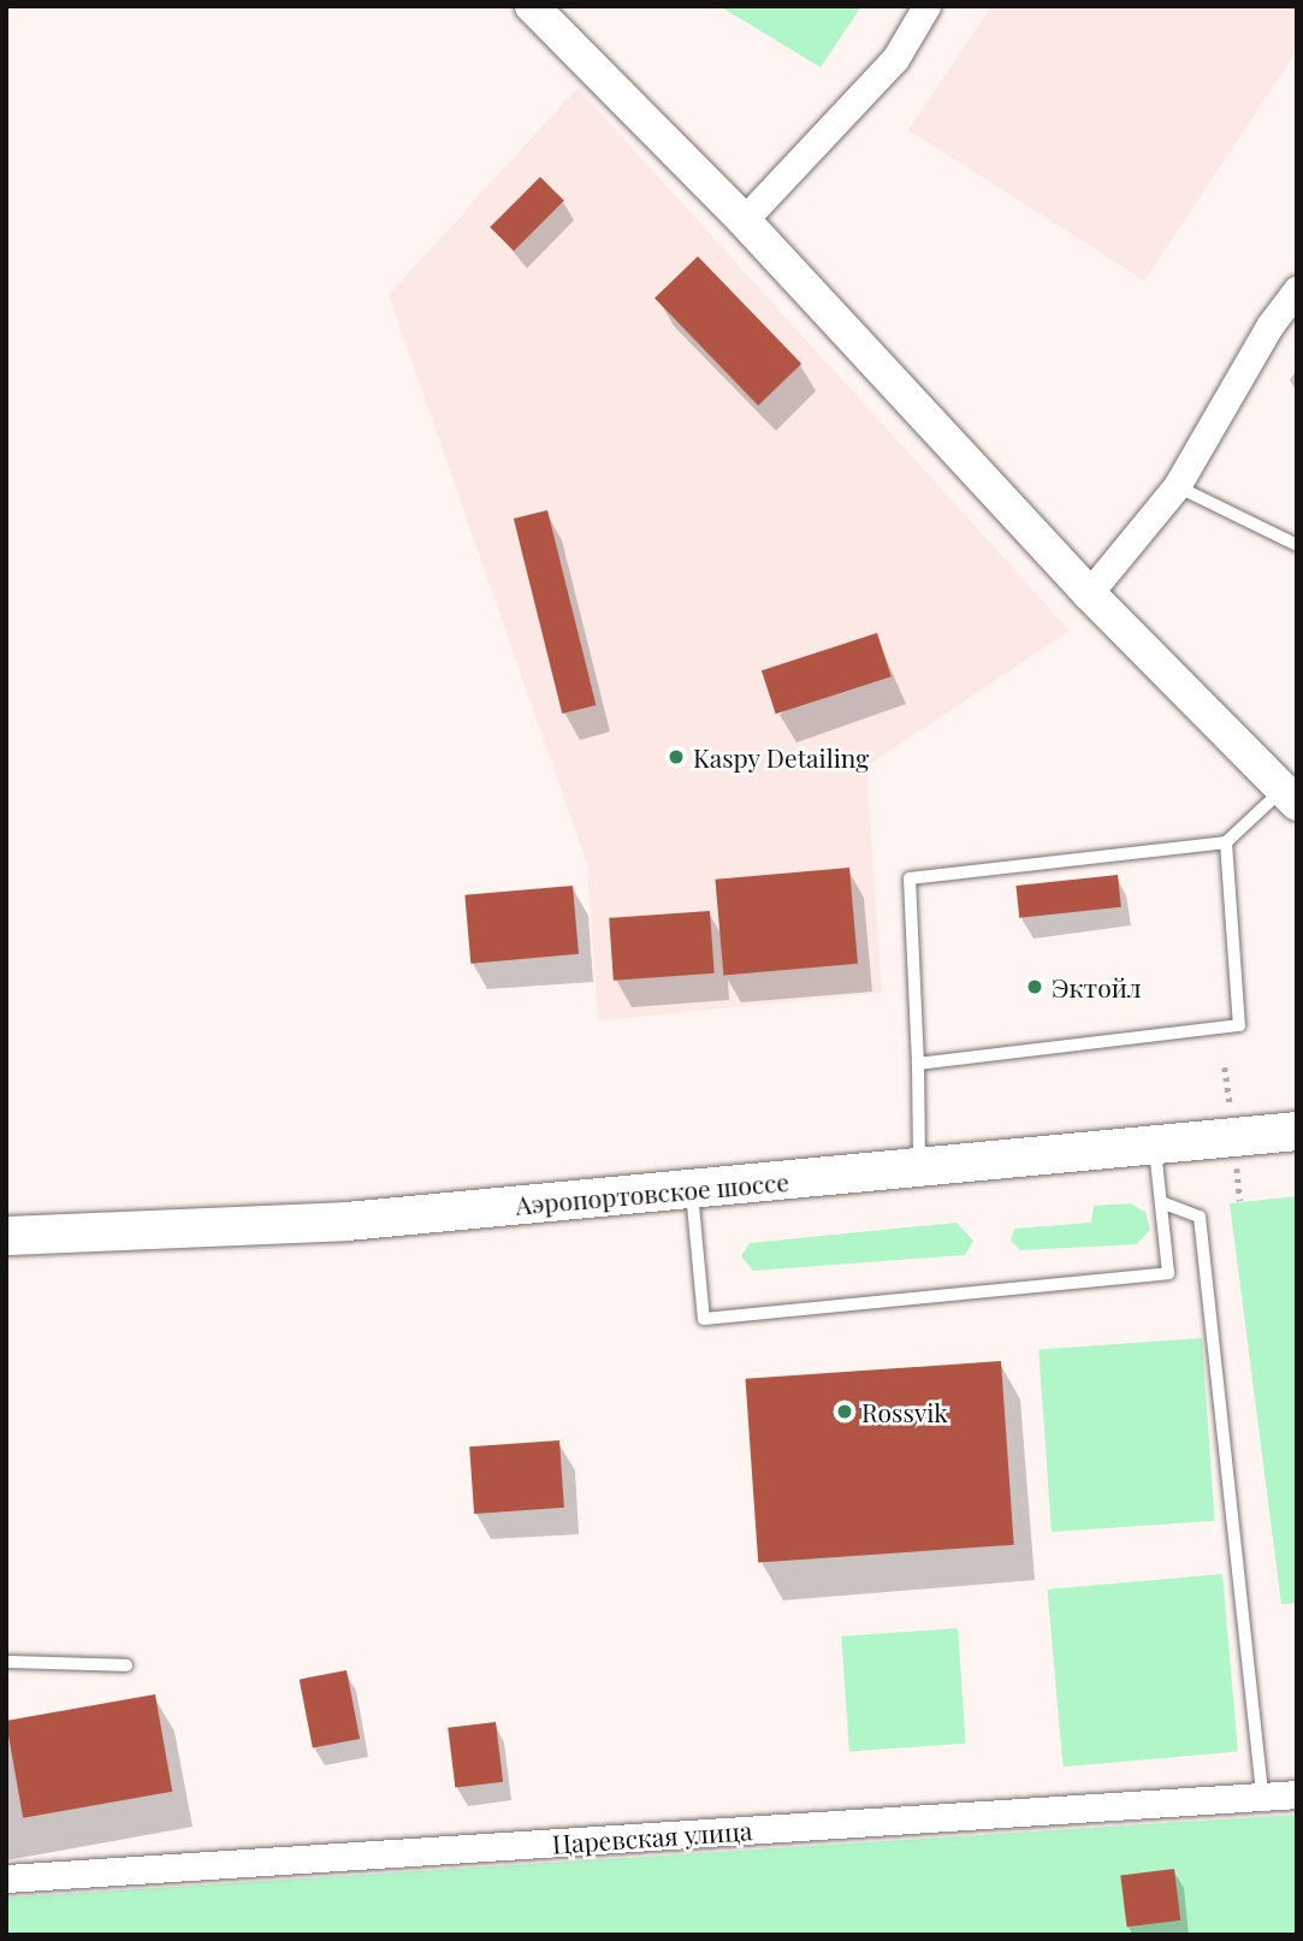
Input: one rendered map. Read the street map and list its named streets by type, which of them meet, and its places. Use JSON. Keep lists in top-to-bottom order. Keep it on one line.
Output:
{"streets":{"main road":["Аэропортовское шоссе"],"street":["Царевская улица"]},"places":["Kaspy Detailing","Эктойл","Rossvik"]}
